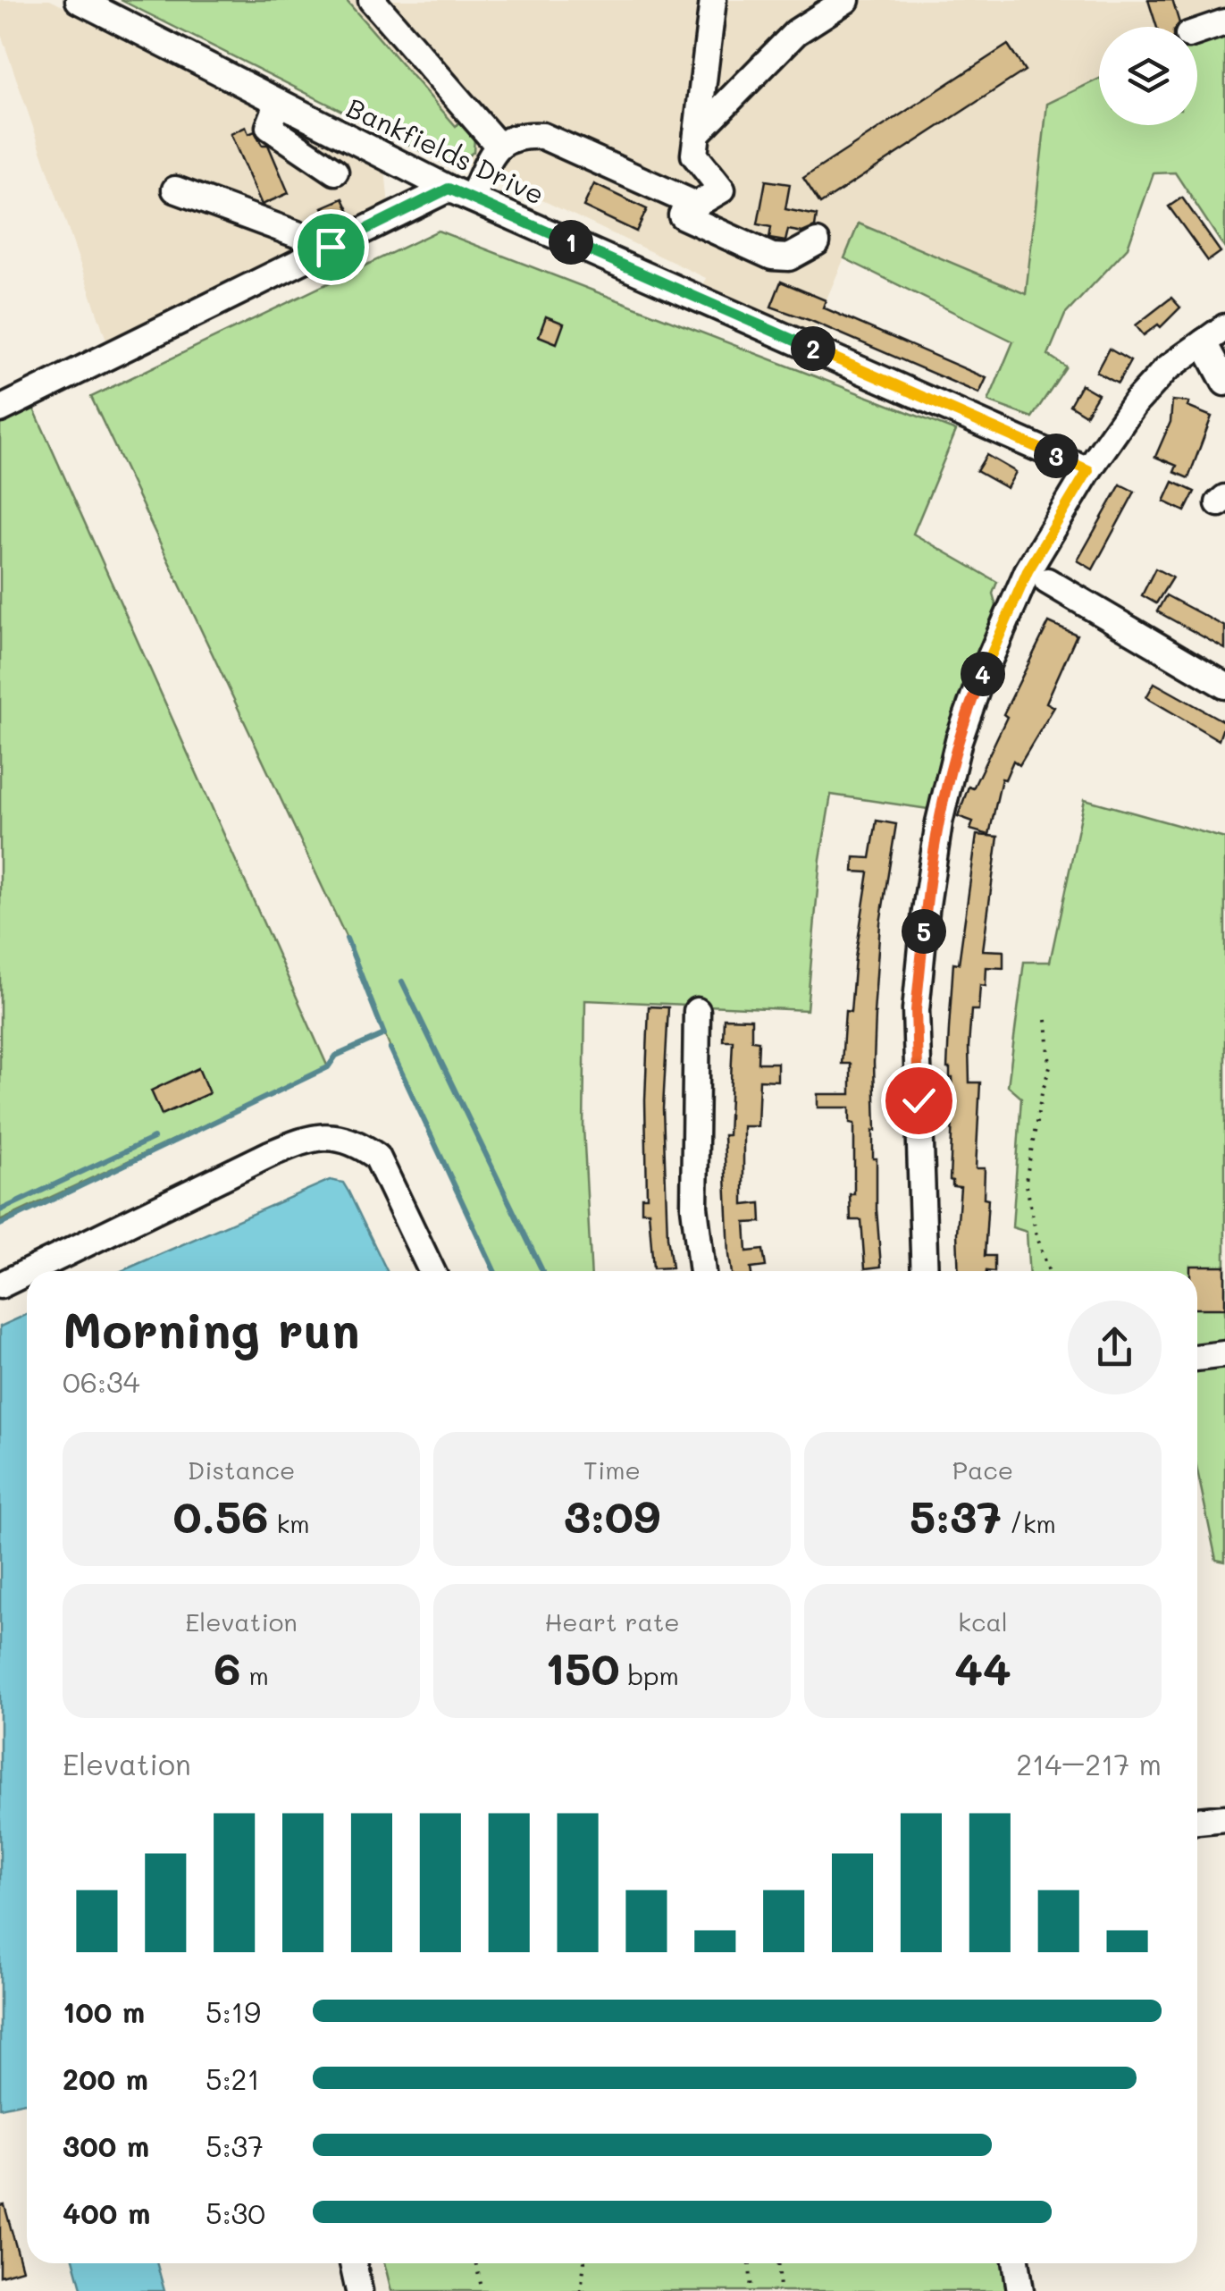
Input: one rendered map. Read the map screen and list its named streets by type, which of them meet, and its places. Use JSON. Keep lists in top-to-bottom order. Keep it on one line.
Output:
{"streets":{"street":["Bankfields Drive"]},"page":{"pins":["1","2","3","4","5"],"heading":["Morning run","06:34"],"stats":[["Distance","0.56 km"],["Time","3:09"],["Pace","5:37 /km"],["Elevation","6 m"],["Heart rate","150 bpm"],["kcal","44"]],"chart":["Elevation","214–217 m"],"list":[{"name":"100 m","note":"5:19"},{"name":"200 m","note":"5:21"},{"name":"300 m","note":"5:37"},{"name":"400 m","note":"5:30"}]}}
